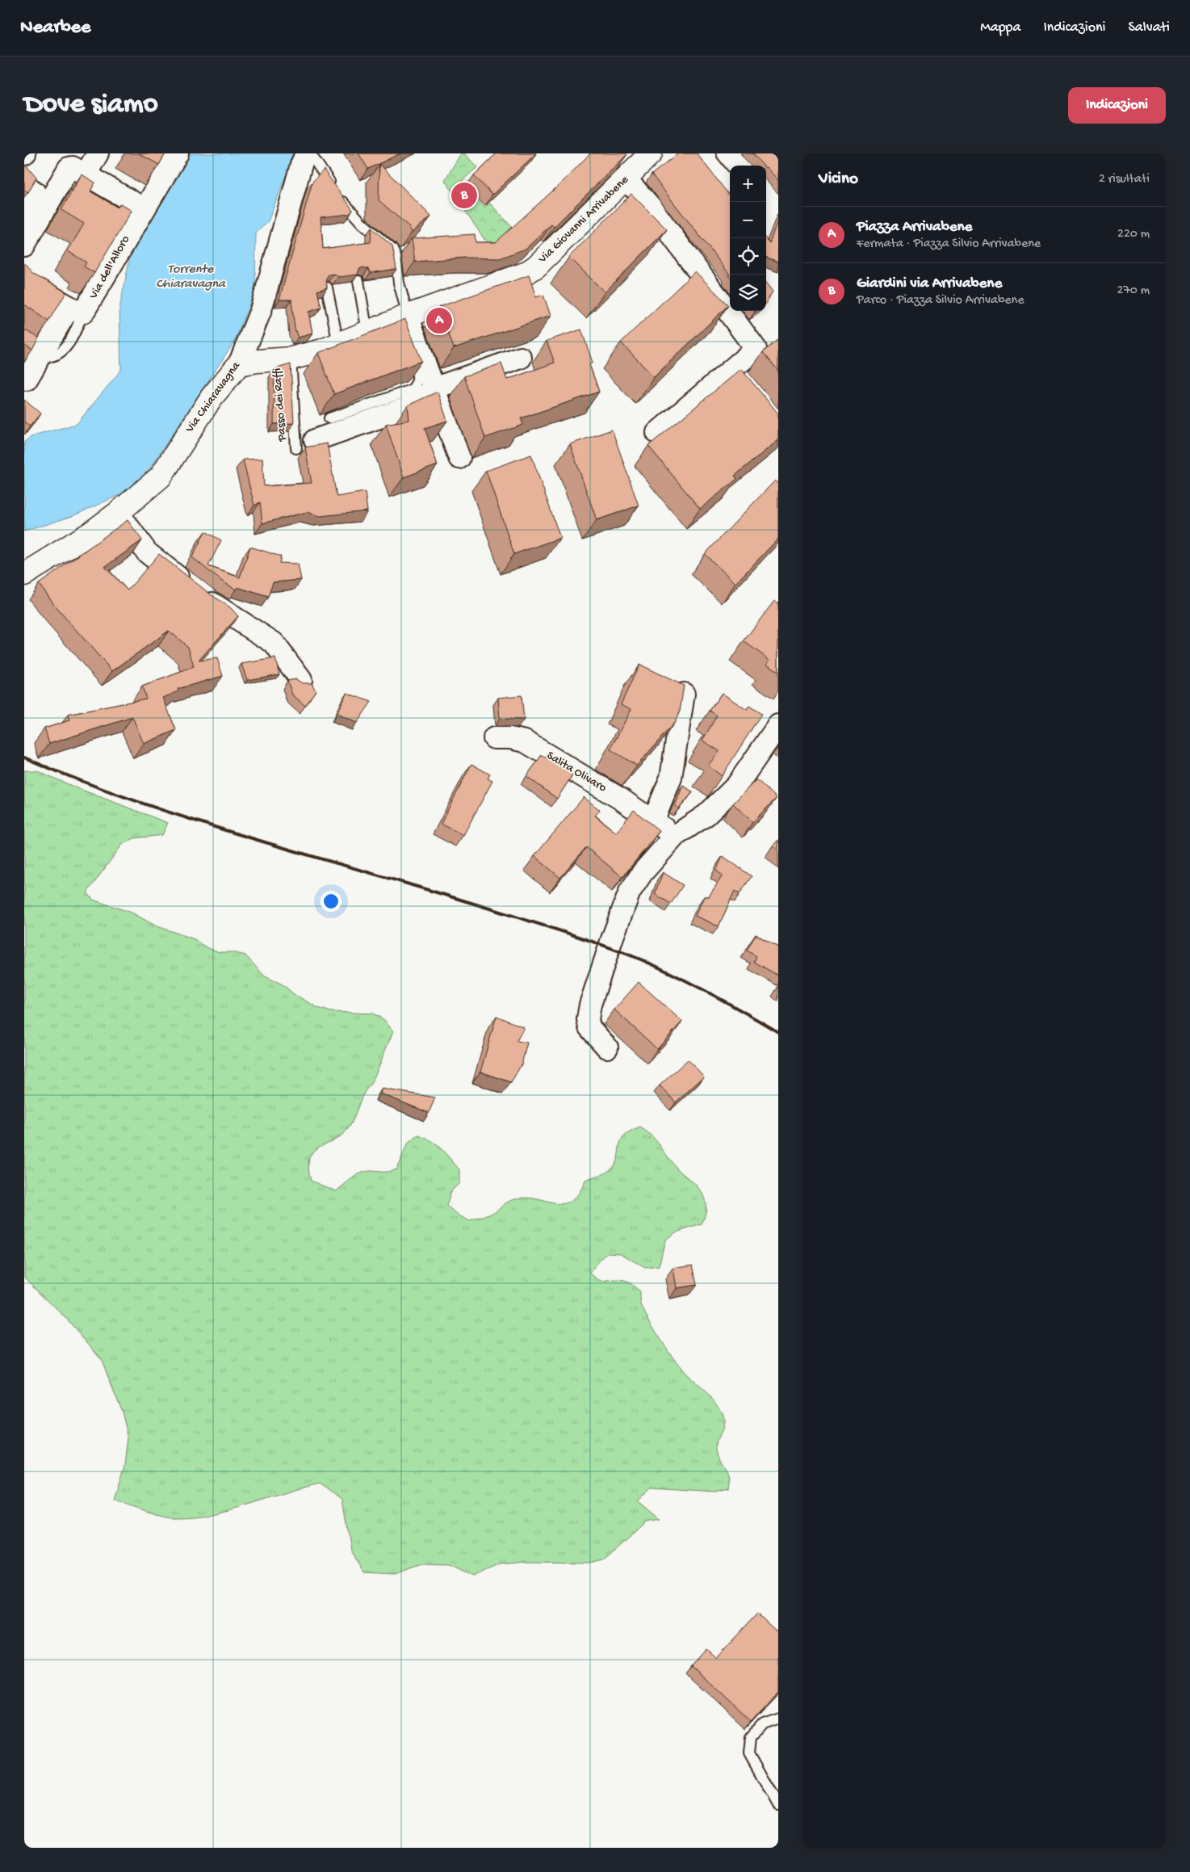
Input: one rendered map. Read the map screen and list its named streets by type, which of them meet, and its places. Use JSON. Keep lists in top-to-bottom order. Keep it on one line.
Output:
{"streets":{"street":["Via Giovanni Arrivabene","Via dell'Alloro","Via Chiaravagna","Salita Olivaro"],"lane":["Passo dei Raffi"]},"crossings":[["Via Giovanni Arrivabene","Via Chiaravagna"],["Via Giovanni Arrivabene","Passo dei Raffi"]],"water":["Torrente Chiaravagna"],"page":{"header":"Nearbee","nav":["Mappa","Indicazioni","Salvati"],"buttons":"Indicazioni","title":"Dove siamo","heading":["Vicino","2 risultati"],"map_buttons":["+","−"],"pins":["B","A"],"list":[{"mark":"A","name":"Piazza Arrivabene","note":"Fermata · Piazza Silvio Arrivabene","value":"220 m"},{"mark":"B","name":"Giardini via Arrivabene","note":"Parco · Piazza Silvio Arrivabene","value":"270 m"}]}}
